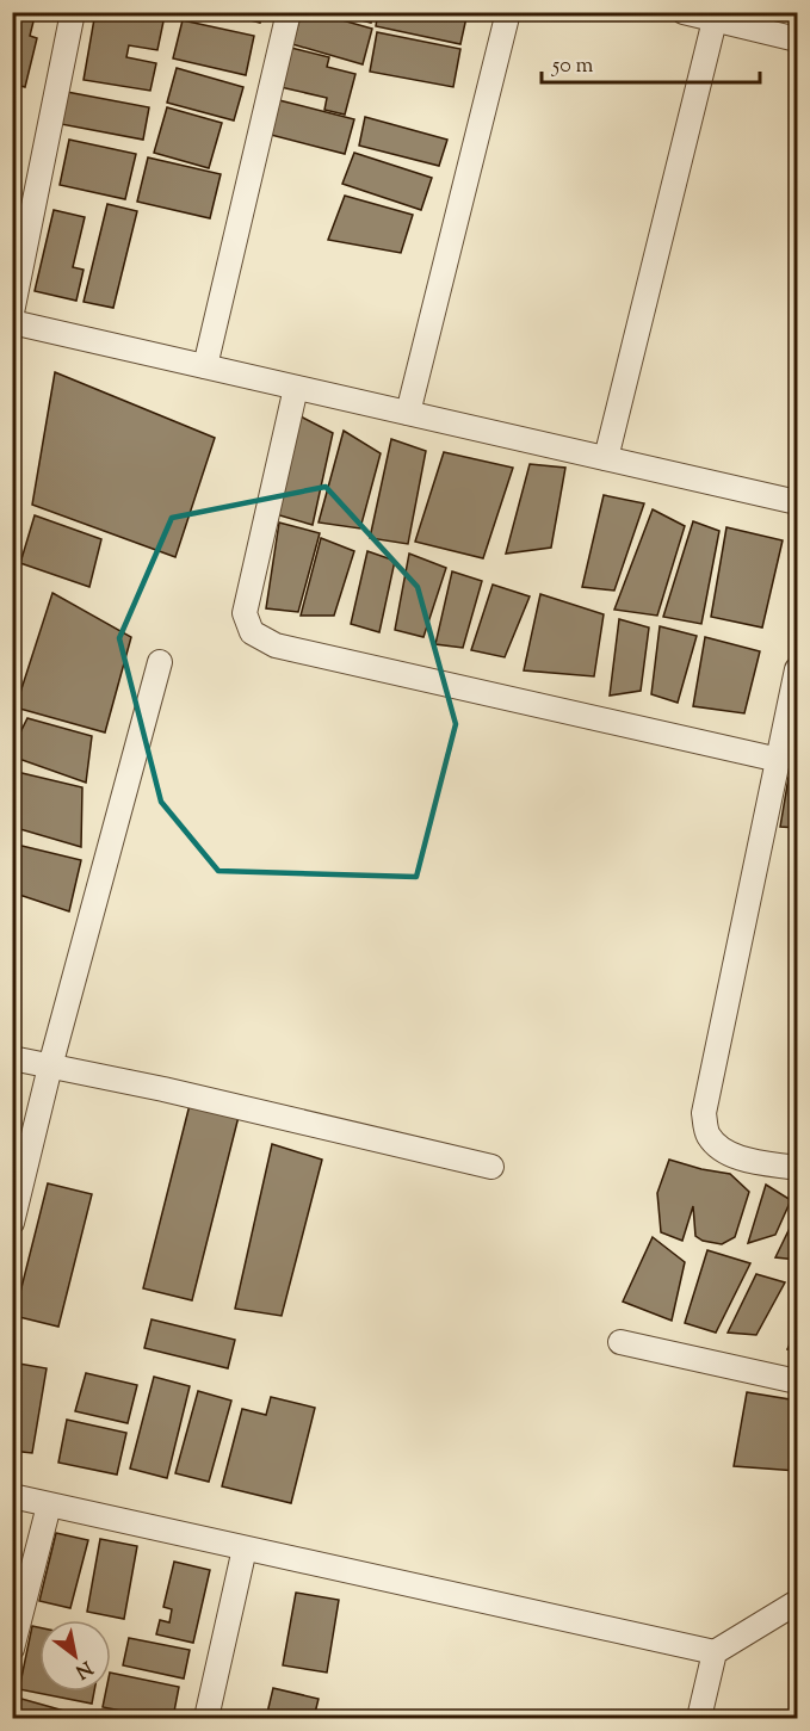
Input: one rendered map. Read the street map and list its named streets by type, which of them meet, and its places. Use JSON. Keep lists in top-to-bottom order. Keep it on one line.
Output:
{"scale_bar":"50 m","north":"bottom right"}
